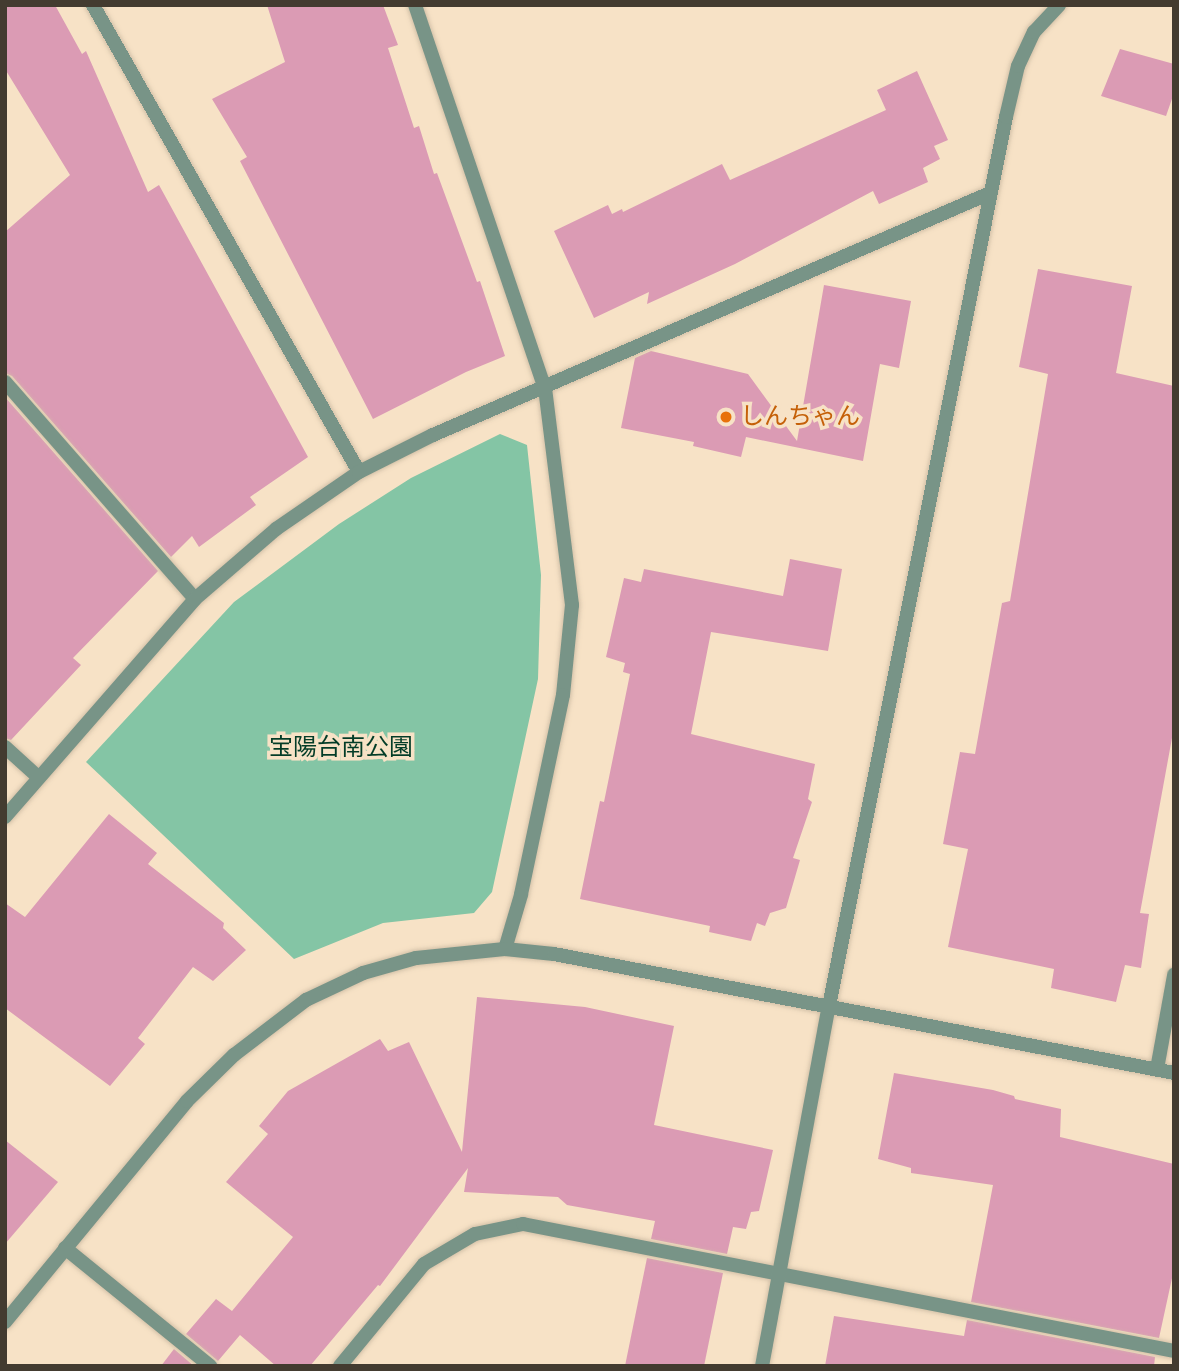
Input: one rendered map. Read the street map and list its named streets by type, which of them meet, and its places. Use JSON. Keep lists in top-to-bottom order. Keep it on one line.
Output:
{"parks":["宝陽台南公園"],"places":["しんちゃん"]}
